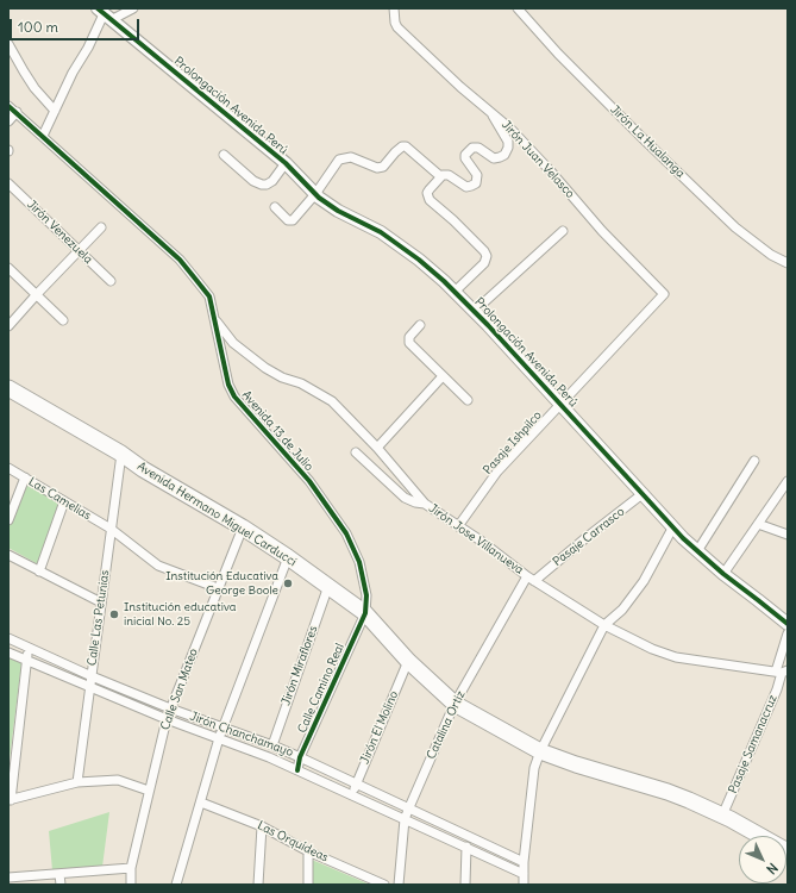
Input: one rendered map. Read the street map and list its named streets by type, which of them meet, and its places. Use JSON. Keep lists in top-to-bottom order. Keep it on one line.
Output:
{"streets":{"highway":["Avenida Hermano Miguel Carducci"],"street":["Prolongación Avenida Perú","Jirón La Hualanga","Jirón Juan Velasco","Jirón Venezuela","Avenida 13 de Julio","Pasaje Ishpilco","Las Camelias","Pasaje Carrasco","Jirón Jose Villanueva","Calle Las Petunias","Jirón Miraflores","Calle Camino Real","Calle San Mateo","Catalina Ortiz","Jirón El Molino","Jirón Chanchamayo","Pasaje Samanacruz","Las Orquídeas"]},"crossings":[["Prolongación Avenida Perú","Pasaje Ishpilco"],["Prolongación Avenida Perú","Pasaje Carrasco"],["Jirón Juan Velasco","Pasaje Ishpilco"],["Avenida 13 de Julio","Avenida Hermano Miguel Carducci"],["Avenida 13 de Julio","Jirón Jose Villanueva"],["Avenida 13 de Julio","Calle Camino Real"],["Pasaje Ishpilco","Jirón Jose Villanueva"],["Las Camelias","Calle Las Petunias"],["Las Camelias","Calle San Mateo"],["Avenida Hermano Miguel Carducci","Calle Las Petunias"],["Avenida Hermano Miguel Carducci","Jirón Miraflores"],["Avenida Hermano Miguel Carducci","Calle Camino Real"],["Avenida Hermano Miguel Carducci","Calle San Mateo"],["Avenida Hermano Miguel Carducci","Catalina Ortiz"],["Avenida Hermano Miguel Carducci","Jirón El Molino"],["Avenida Hermano Miguel Carducci","Pasaje Samanacruz"],["Pasaje Carrasco","Jirón Jose Villanueva"],["Pasaje Carrasco","Catalina Ortiz"],["Jirón Jose Villanueva","Catalina Ortiz"],["Jirón Jose Villanueva","Pasaje Samanacruz"],["Calle Las Petunias","Jirón Chanchamayo"],["Jirón Miraflores","Jirón Chanchamayo"],["Calle Camino Real","Jirón Chanchamayo"],["Calle San Mateo","Jirón Chanchamayo"],["Catalina Ortiz","Jirón Chanchamayo"],["Jirón El Molino","Jirón Chanchamayo"]],"places":["Institución Educativa George Boole","Institución educativa inicial No. 25"],"scale_bar":"100 m","north":"bottom right"}
